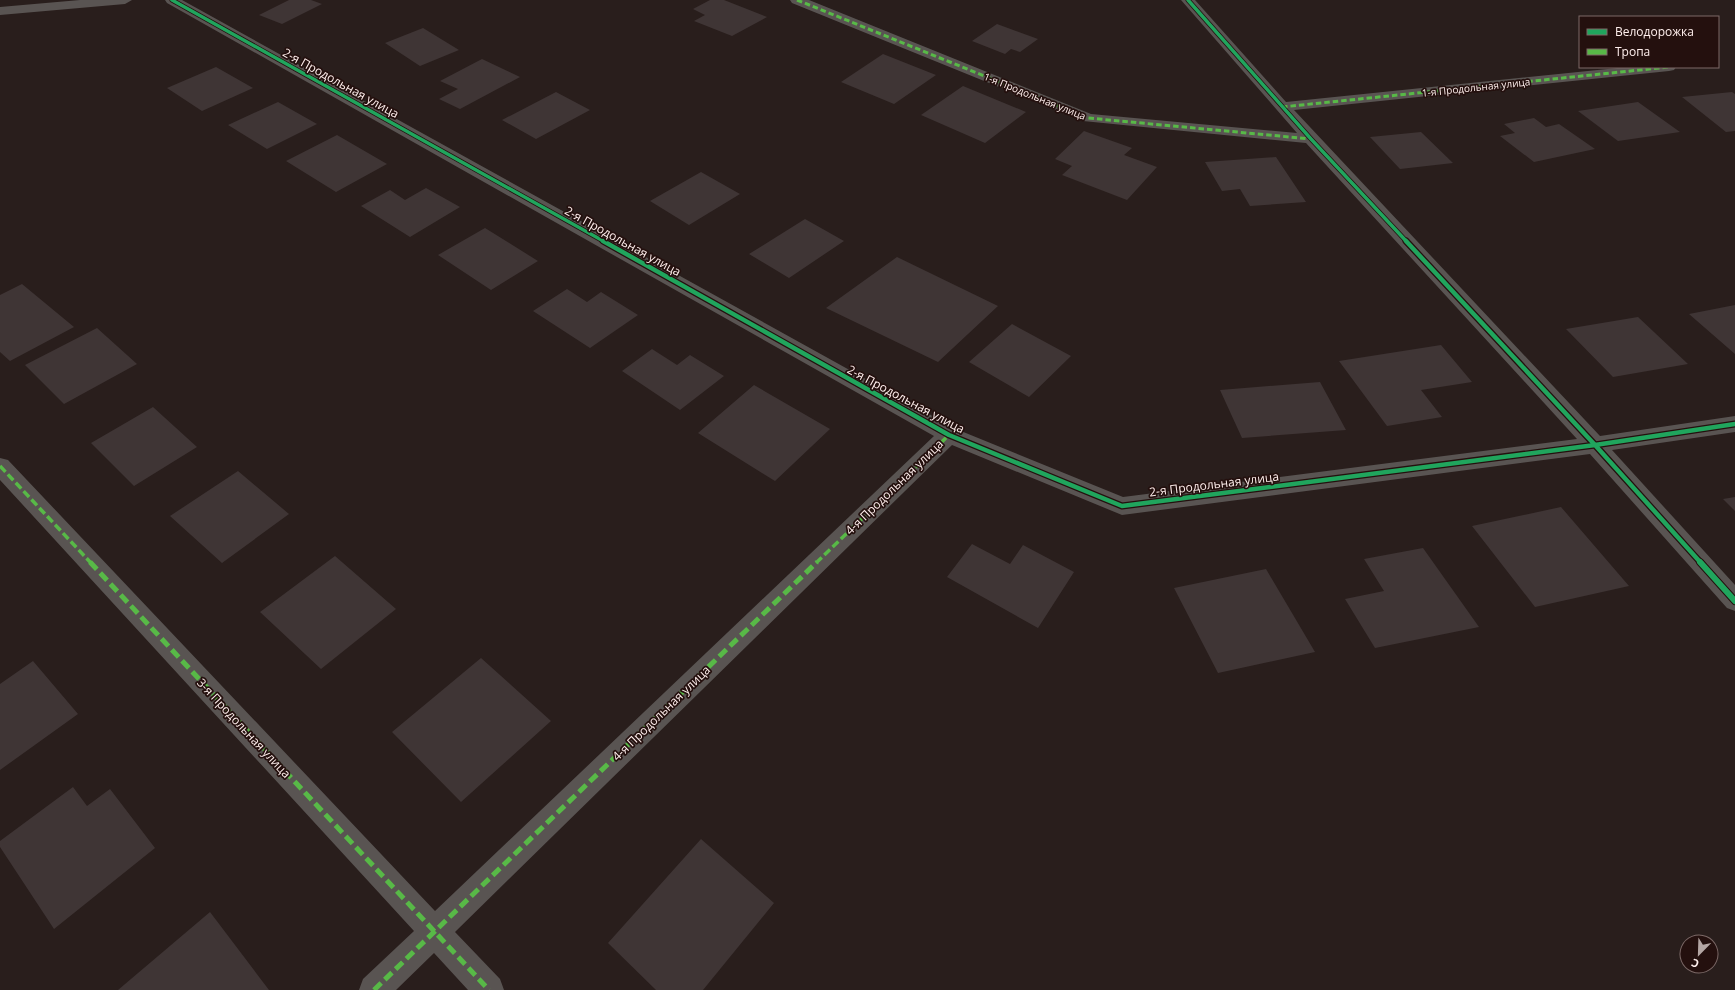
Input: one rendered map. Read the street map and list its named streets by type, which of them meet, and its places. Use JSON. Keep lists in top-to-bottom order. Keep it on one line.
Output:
{"streets":{"street":["2-я Продольная улица","1-я Продольная улица","4-я Продольная улица","3-я Продольная улица"]},"crossings":[["2-я Продольная улица","4-я Продольная улица"],["4-я Продольная улица","3-я Продольная улица"]],"legend":["Велодорожка","Тропа"],"north":"bottom left"}
